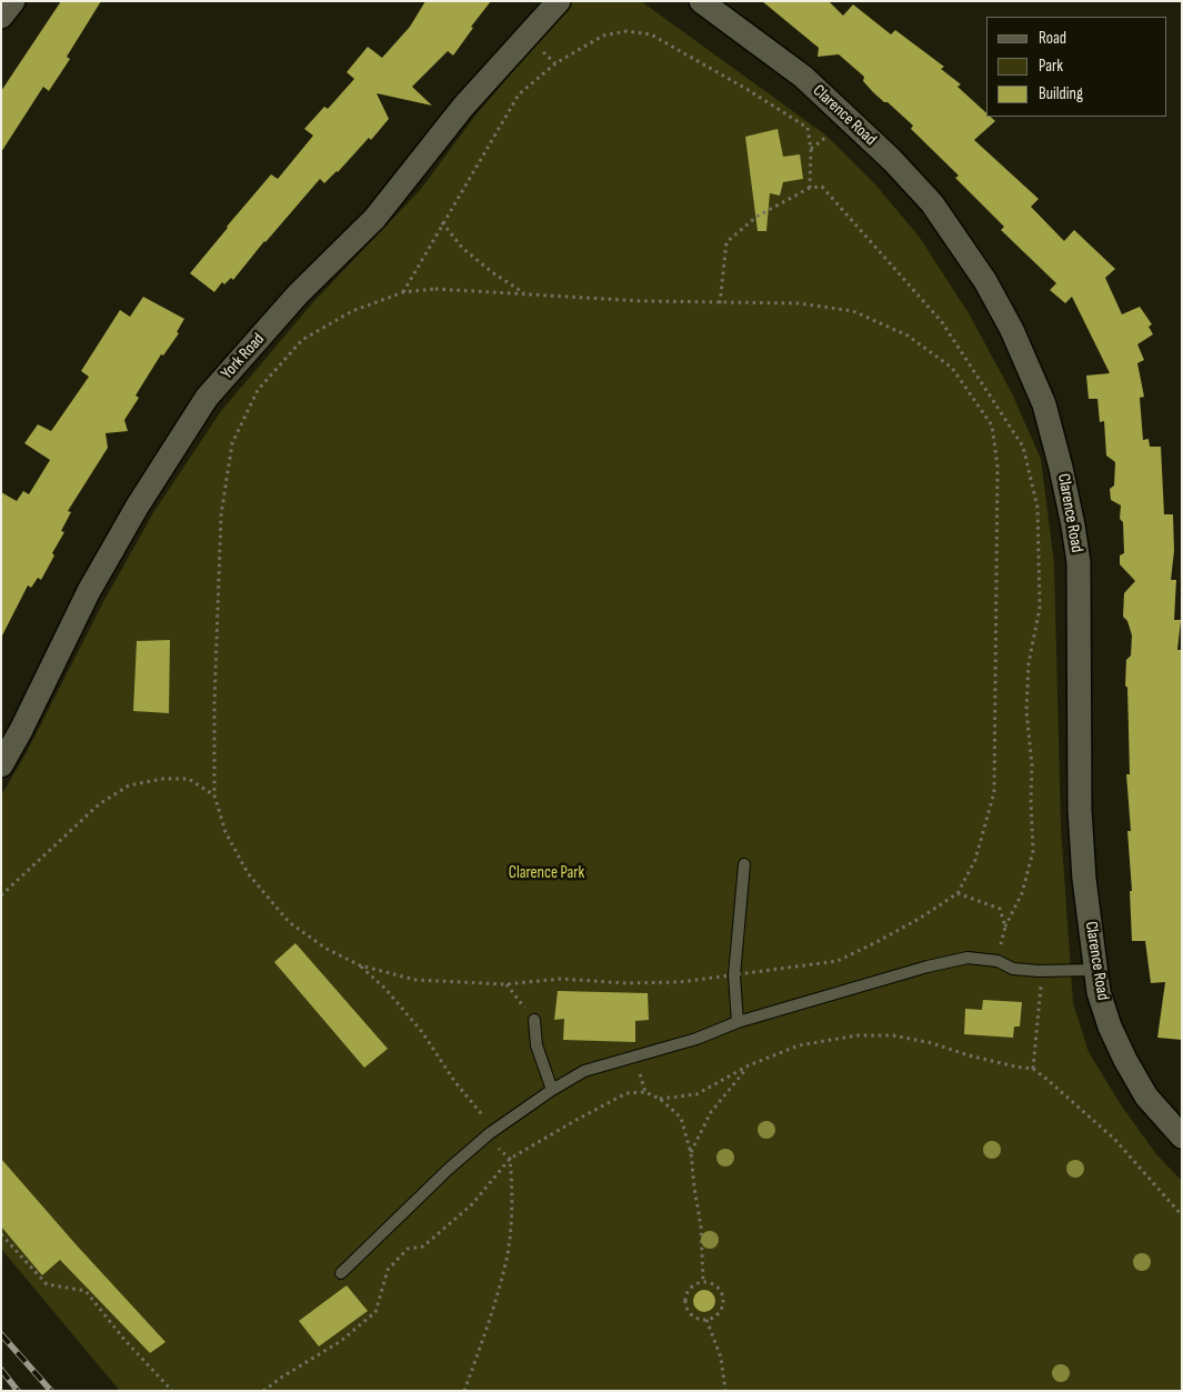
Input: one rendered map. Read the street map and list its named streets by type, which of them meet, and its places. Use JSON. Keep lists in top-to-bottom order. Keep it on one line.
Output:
{"streets":{"street":["Clarence Road","York Road"]},"parks":["Clarence Park"],"legend":["Road","Park","Building"]}
